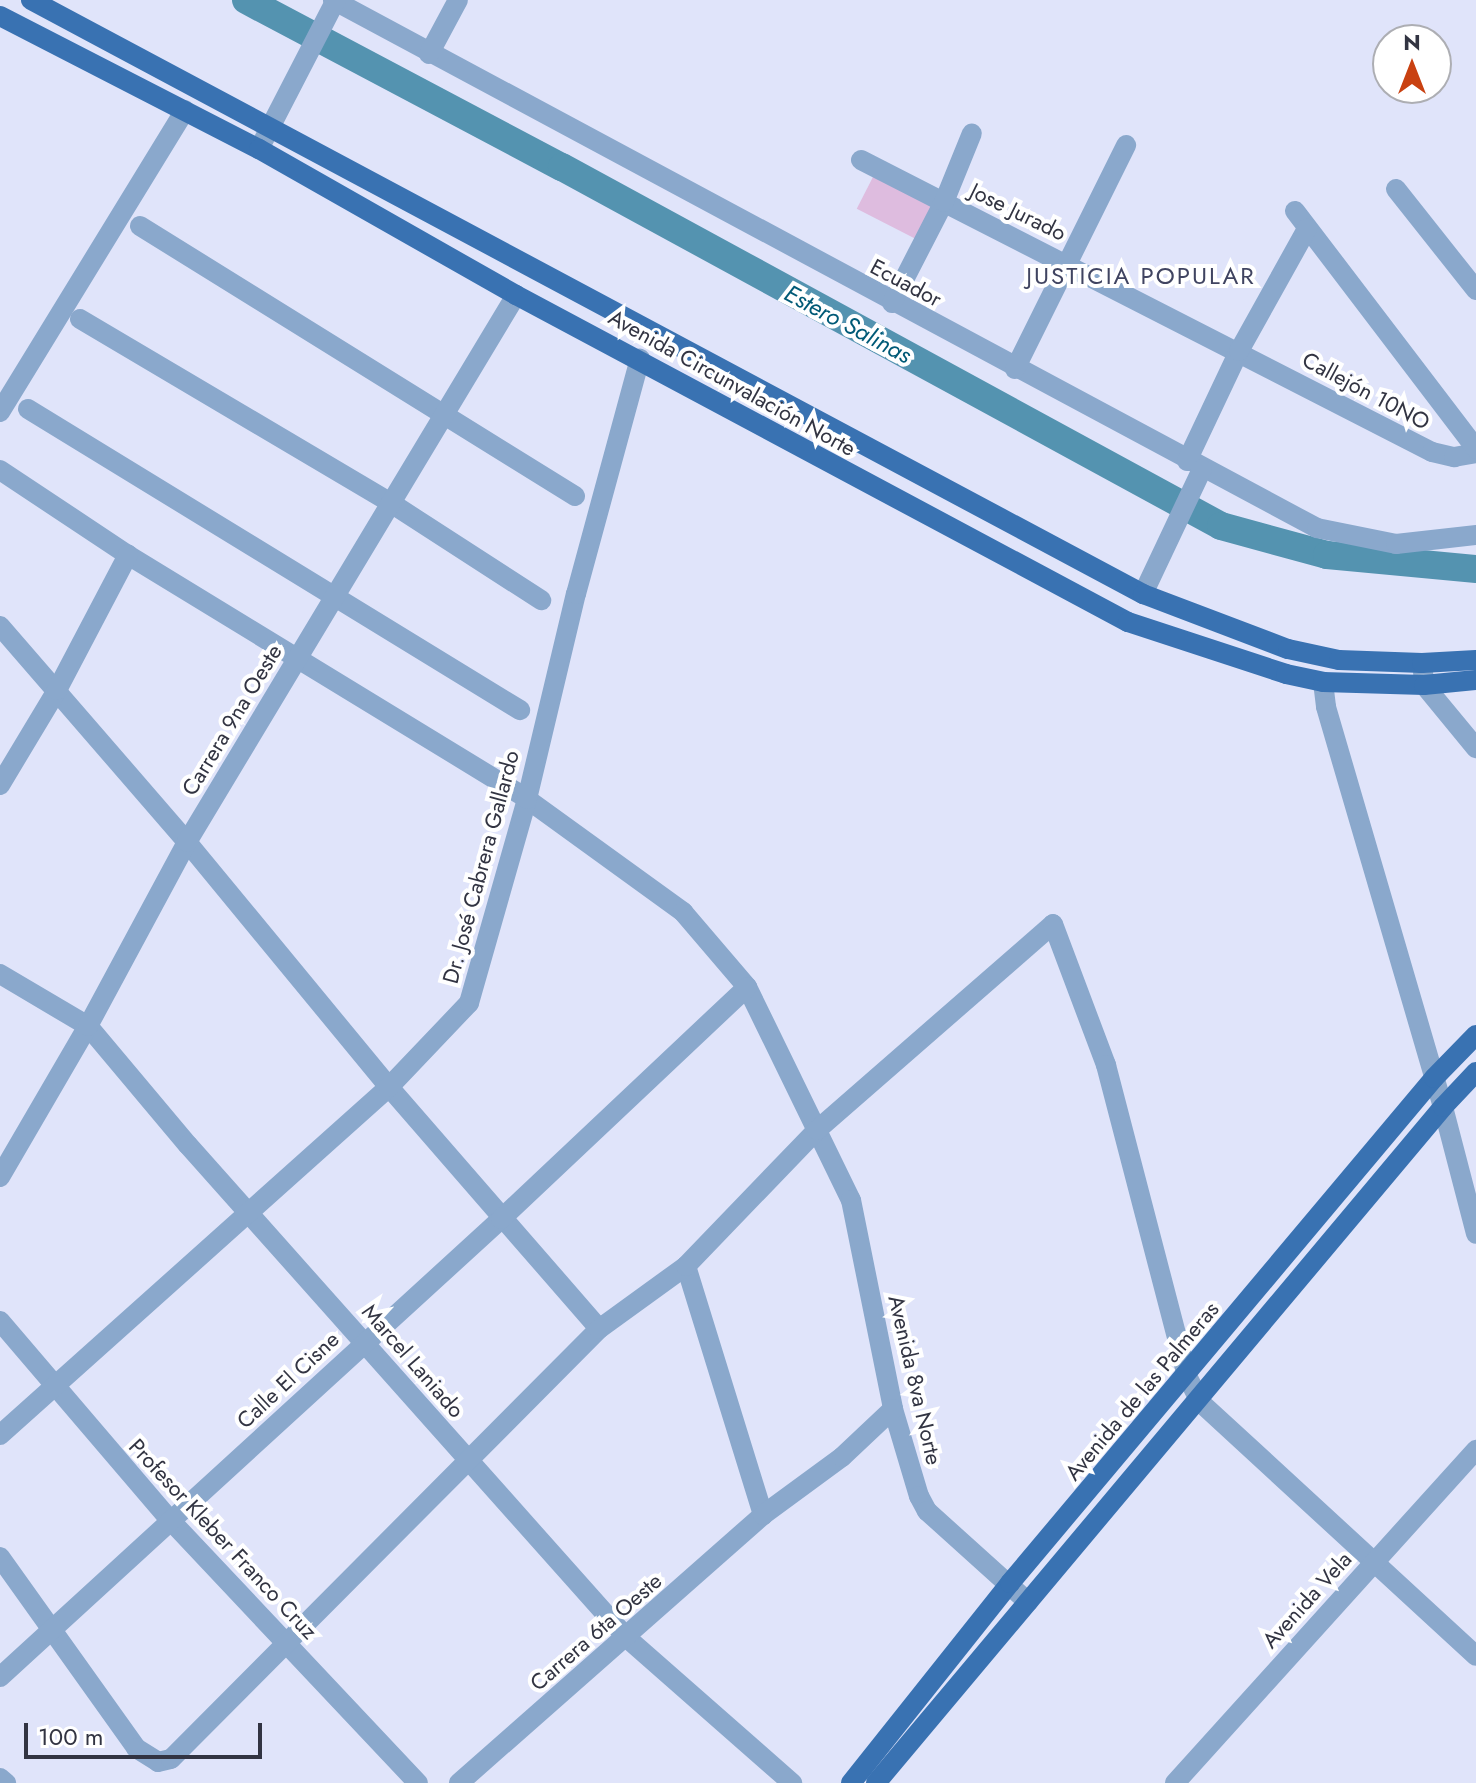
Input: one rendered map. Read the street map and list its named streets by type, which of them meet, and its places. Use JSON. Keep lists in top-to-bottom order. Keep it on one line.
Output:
{"streets":{"main road":["Avenida Circunvalación Norte","Avenida de las Palmeras"],"street":["Jose Jurado","Ecuador","Callejón 10NO","Carrera 9na Oeste","Dr. José Cabrera Gallardo","Marcel Laniado","Calle El Cisne","Avenida 8va Norte","Profesor Kleber Franco Cruz","Avenida Vela","Carrera 6ta Oeste"]},"crossings":[["Jose Jurado","Callejón 10NO"],["Avenida Circunvalación Norte","Carrera 9na Oeste"],["Avenida Circunvalación Norte","Dr. José Cabrera Gallardo"],["Carrera 9na Oeste","Marcel Laniado"],["Carrera 9na Oeste","Avenida 8va Norte"],["Dr. José Cabrera Gallardo","Marcel Laniado"],["Dr. José Cabrera Gallardo","Avenida 8va Norte"],["Dr. José Cabrera Gallardo","Profesor Kleber Franco Cruz"],["Marcel Laniado","Calle El Cisne"],["Marcel Laniado","Carrera 6ta Oeste"],["Calle El Cisne","Avenida 8va Norte"],["Calle El Cisne","Profesor Kleber Franco Cruz"],["Avenida 8va Norte","Avenida de las Palmeras"],["Avenida 8va Norte","Carrera 6ta Oeste"]],"districts":["JUSTICIA POPULAR"],"water":["Estero Salinas"],"scale_bar":"100 m","north":"top"}
